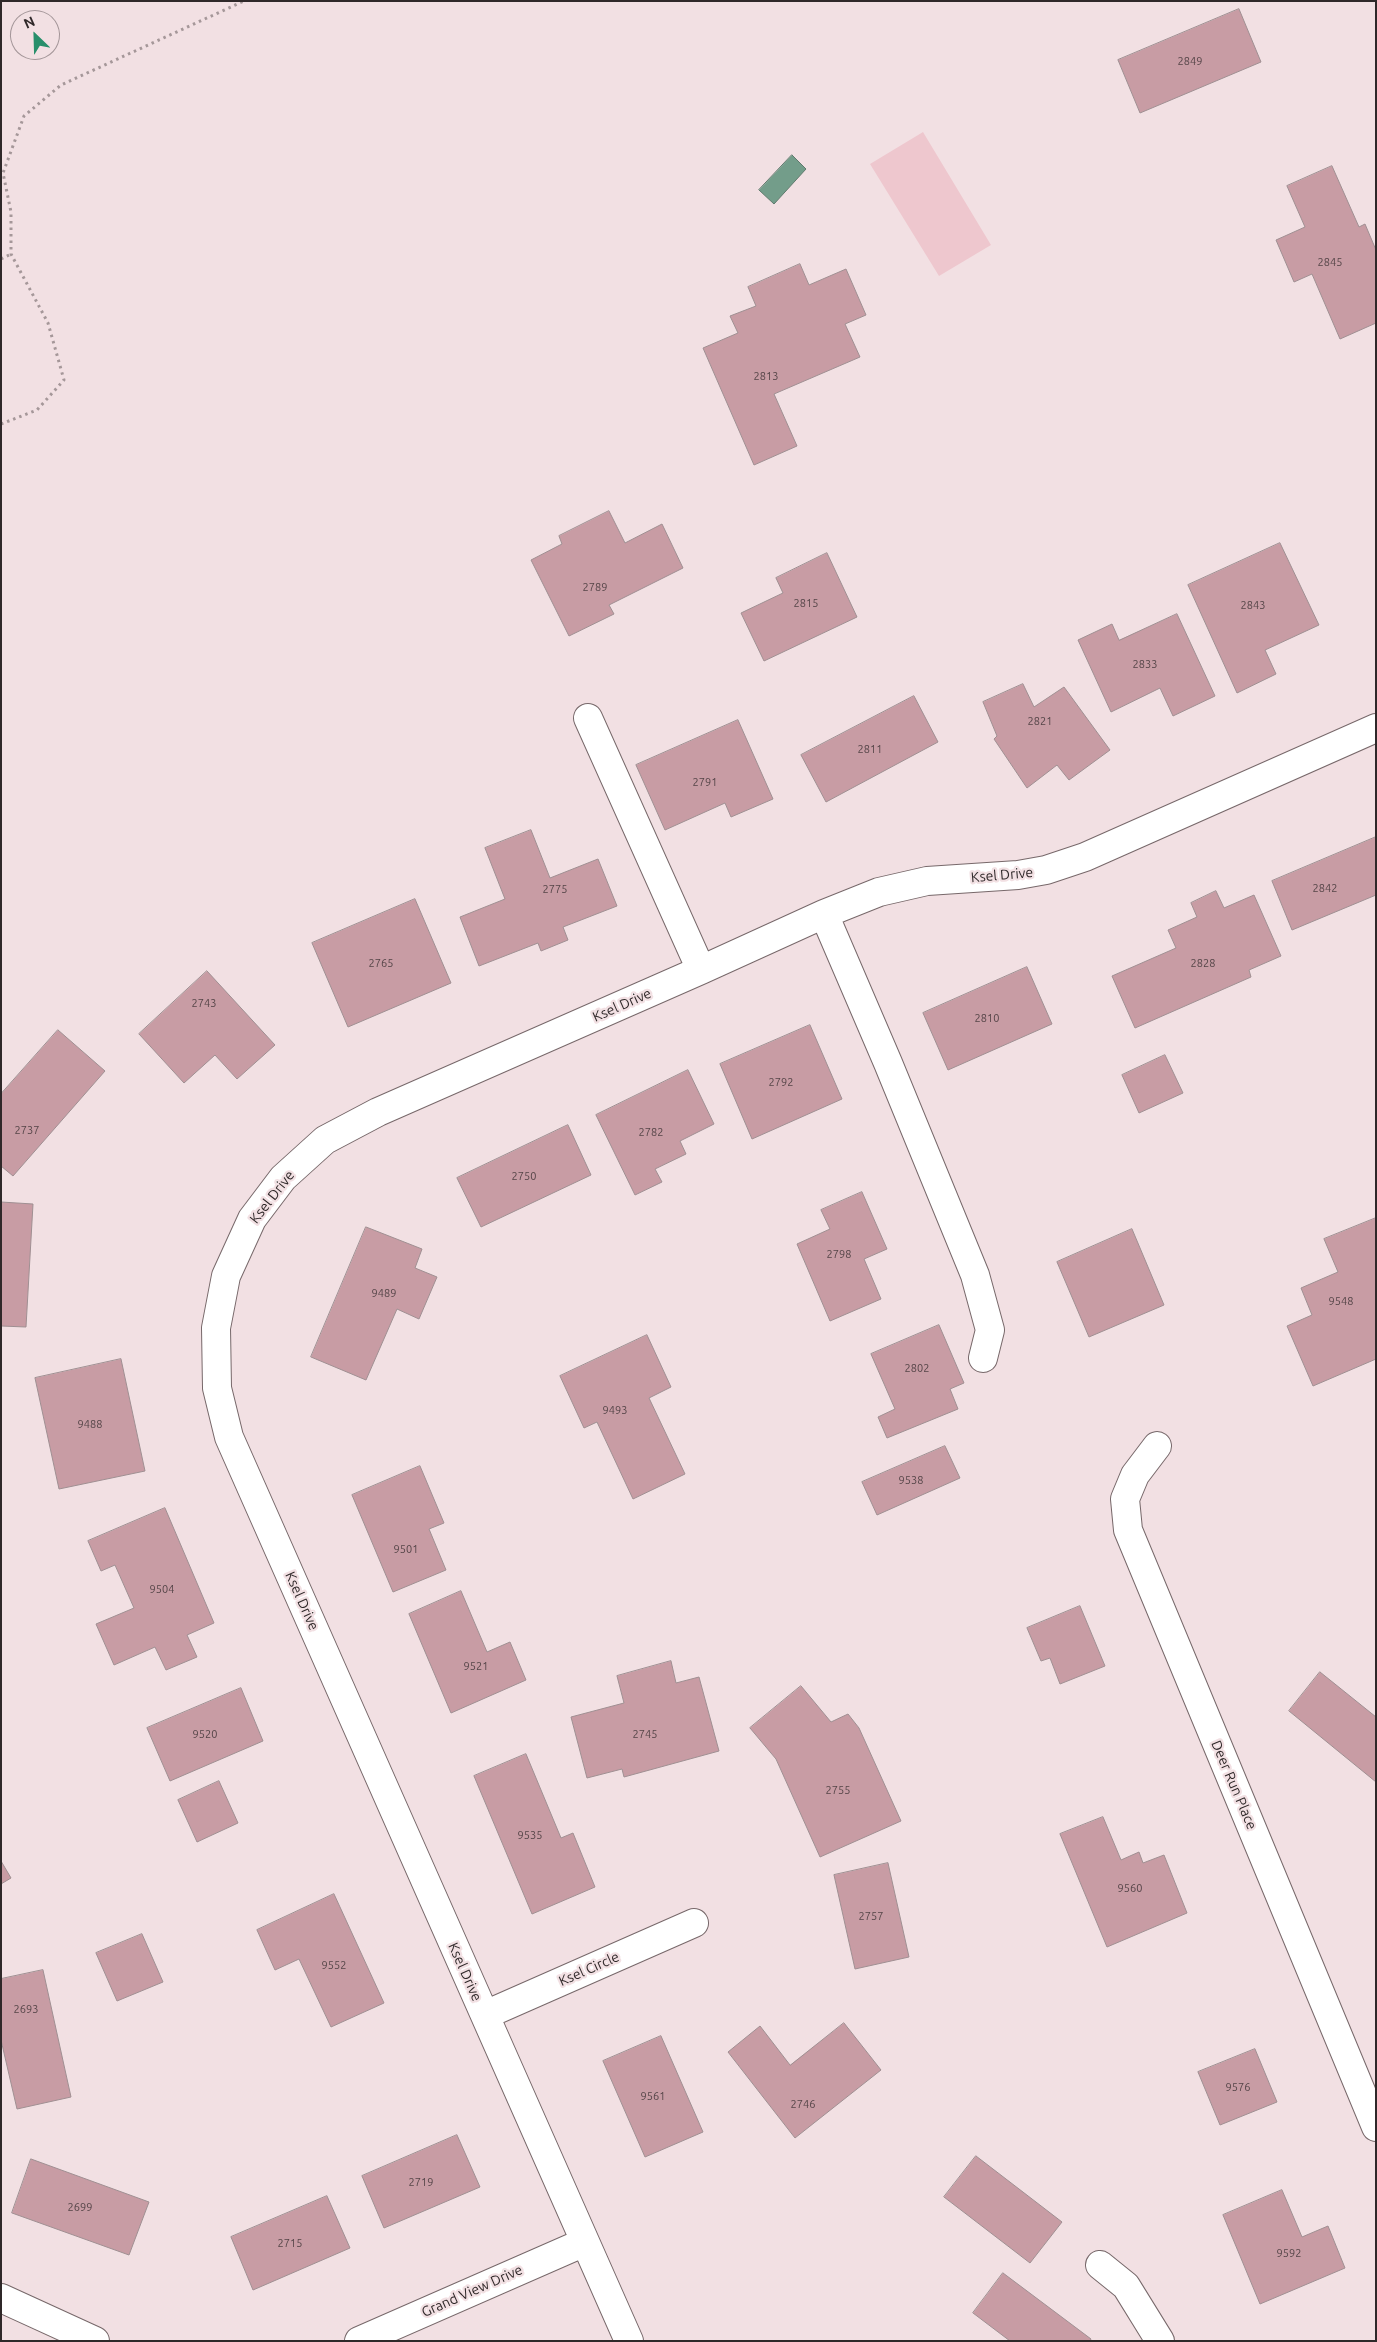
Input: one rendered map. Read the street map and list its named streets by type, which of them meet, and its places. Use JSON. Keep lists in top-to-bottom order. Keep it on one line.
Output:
{"streets":{"street":["Ksel Drive","Deer Run Place","Ksel Circle","Grand View Drive"]},"crossings":[["Ksel Drive","Ksel Circle"],["Ksel Drive","Grand View Drive"]],"house_numbers":["2849","2845","2813","2789","2815","2843","2833","2821","2811","2791","2842","2775","2765","2828","2743","2810","2792","2737","2782","2750","2798","9489","9548","2802","9493","9488","9538","9501","9504","9521","9520","2745","2755","9535","9560","2757","9552","2693","9576","9561","2746","2719","2699","2715","9592"],"north":"top left"}
